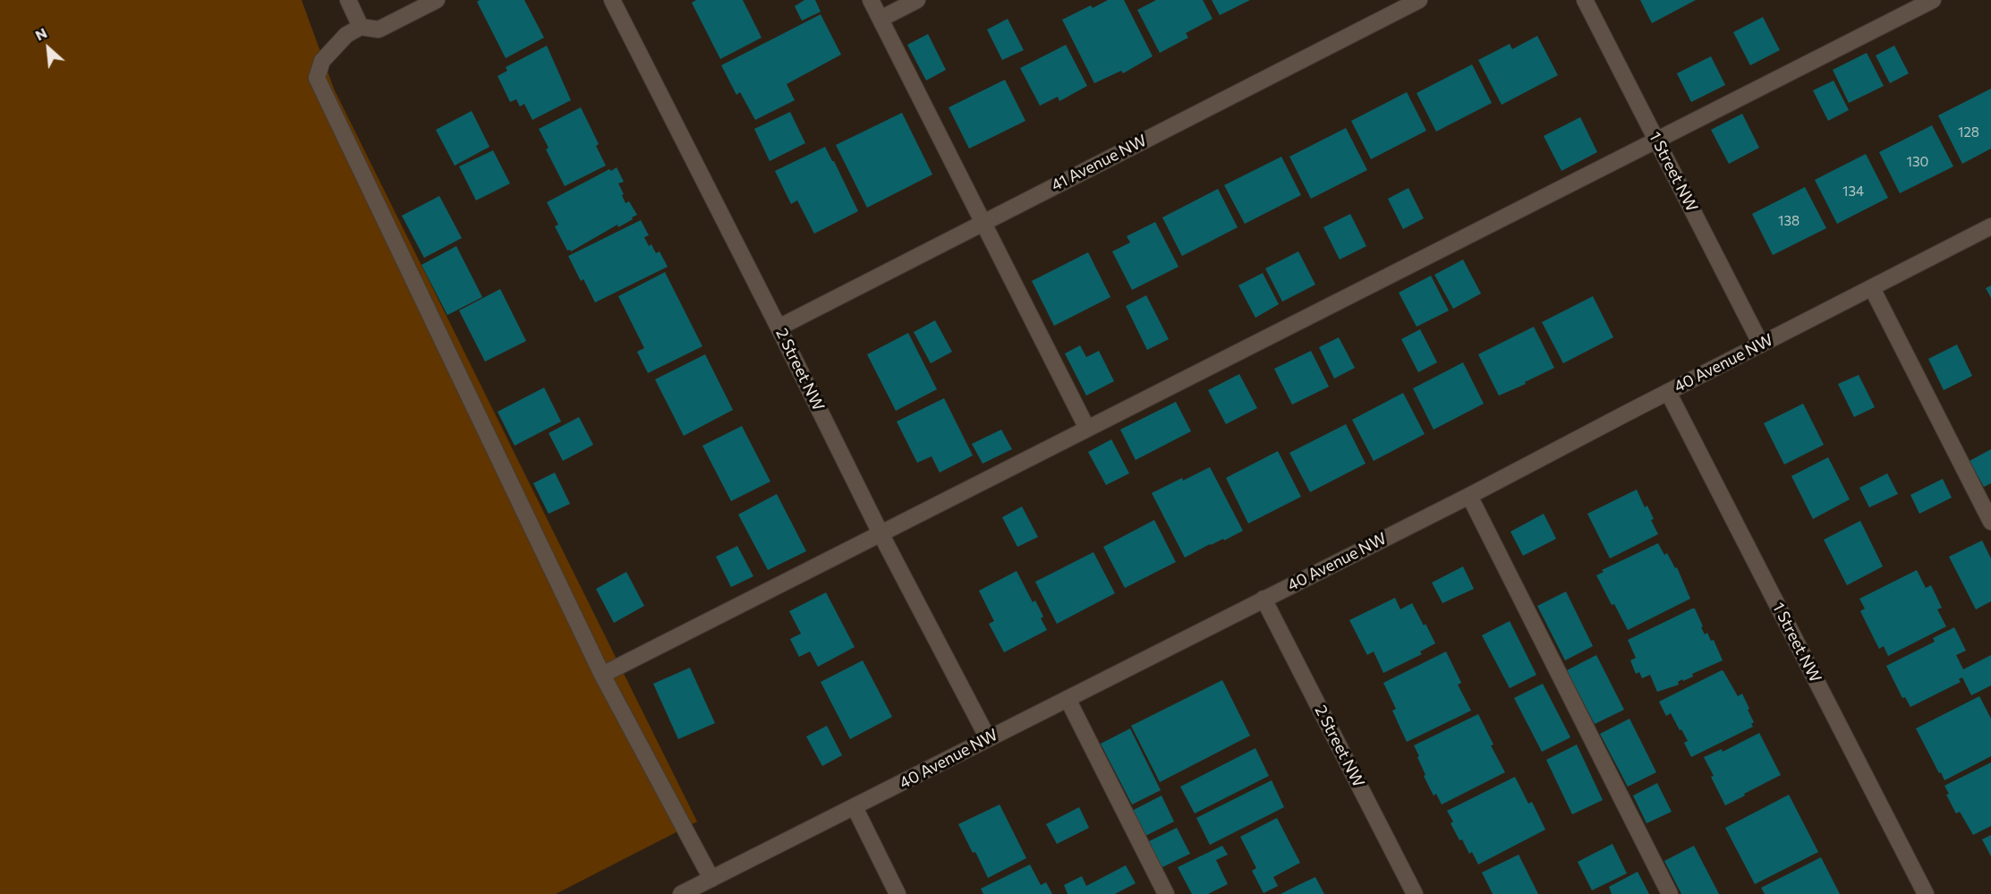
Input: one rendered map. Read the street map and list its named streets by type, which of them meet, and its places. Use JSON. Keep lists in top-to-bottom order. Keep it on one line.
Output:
{"streets":{"street":["41 Avenue NW","1 Street NW","40 Avenue NW","2 Street NW"]},"crossings":[["41 Avenue NW","2 Street NW"],["1 Street NW","40 Avenue NW"],["40 Avenue NW","2 Street NW"]],"house_numbers":["128","130","134","138"],"north":"top left"}
